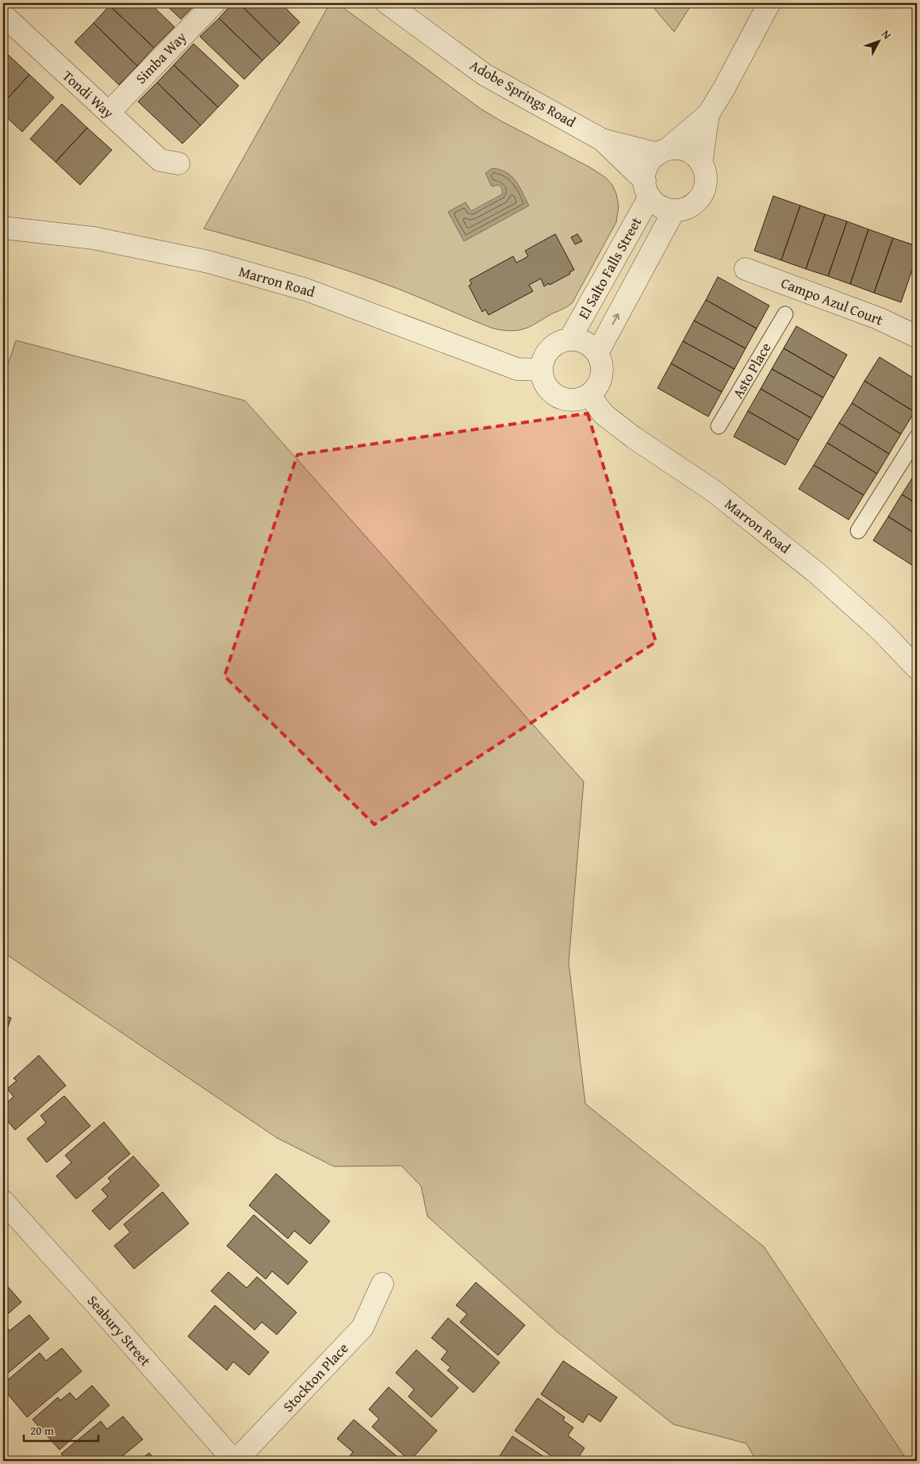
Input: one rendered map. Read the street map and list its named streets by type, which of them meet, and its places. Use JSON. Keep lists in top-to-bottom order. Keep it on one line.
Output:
{"streets":{"street":["Simba Way","Adobe Springs Road","Tondi Way","El Salto Falls Street","Marron Road","Campo Azul Court","Seabury Street","Stockton Place"],"lane":["Asto Place"]},"crossings":[["Simba Way","Tondi Way"],["Adobe Springs Road","El Salto Falls Street"],["El Salto Falls Street","Marron Road"],["Campo Azul Court","Asto Place"],["Seabury Street","Stockton Place"]],"scale_bar":"20 m","north":"top right"}
